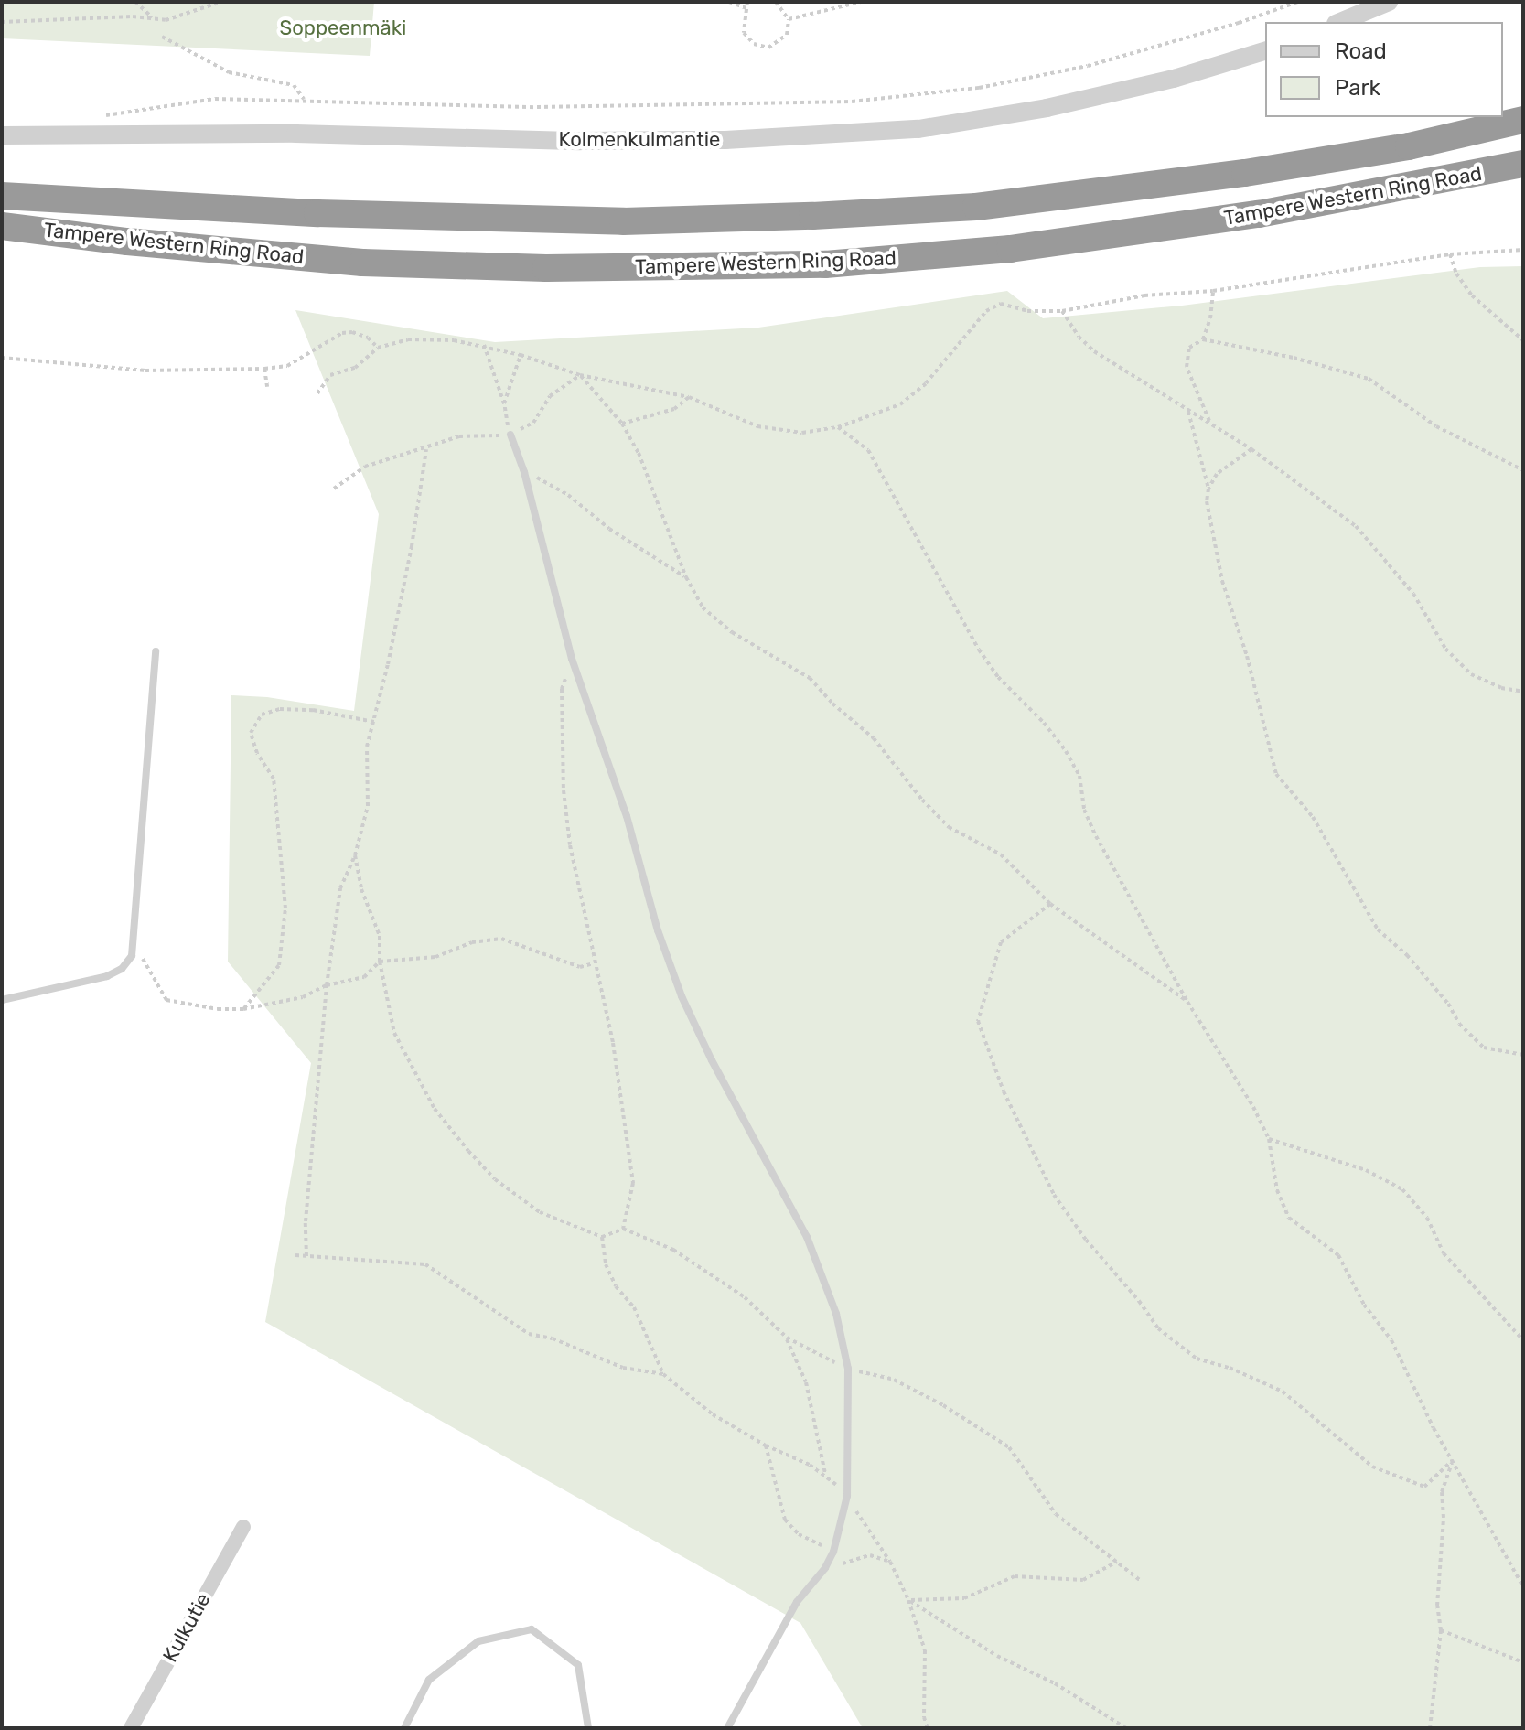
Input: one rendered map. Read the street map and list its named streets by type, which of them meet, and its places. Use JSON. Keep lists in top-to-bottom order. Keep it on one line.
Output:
{"streets":{"highway":["Tampere Western Ring Road"],"street":["Kolmenkulmantie","Kulkutie"]},"parks":["Soppeenmäki"],"legend":["Road","Park"]}
